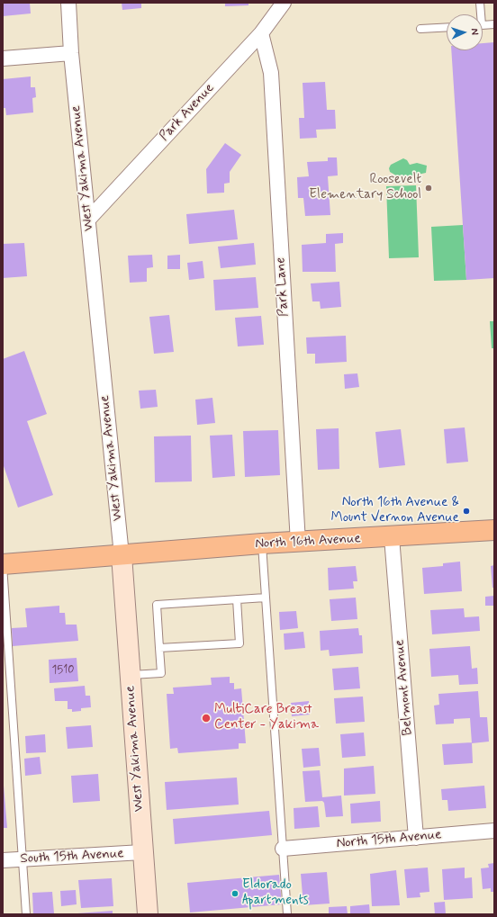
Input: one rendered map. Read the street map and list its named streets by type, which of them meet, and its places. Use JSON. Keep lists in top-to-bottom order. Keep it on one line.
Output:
{"streets":{"main road":["West Yakima Avenue","North 16th Avenue"],"street":["Park Avenue","Park Lane","Belmont Avenue","North 15th Avenue","South 15th Avenue"]},"crossings":[["Park Avenue","West Yakima Avenue"],["Park Avenue","Park Lane"],["West Yakima Avenue","North 16th Avenue"],["West Yakima Avenue","South 15th Avenue"],["Park Lane","North 16th Avenue"],["North 16th Avenue","Belmont Avenue"],["Belmont Avenue","North 15th Avenue"]],"places":["Roosevelt Elementary School","North 16th Avenue & Mount Vernon Avenue","MultiCare Breast Center - Yakima","Eldorado Apartments"],"house_numbers":["1510"],"north":"right"}
